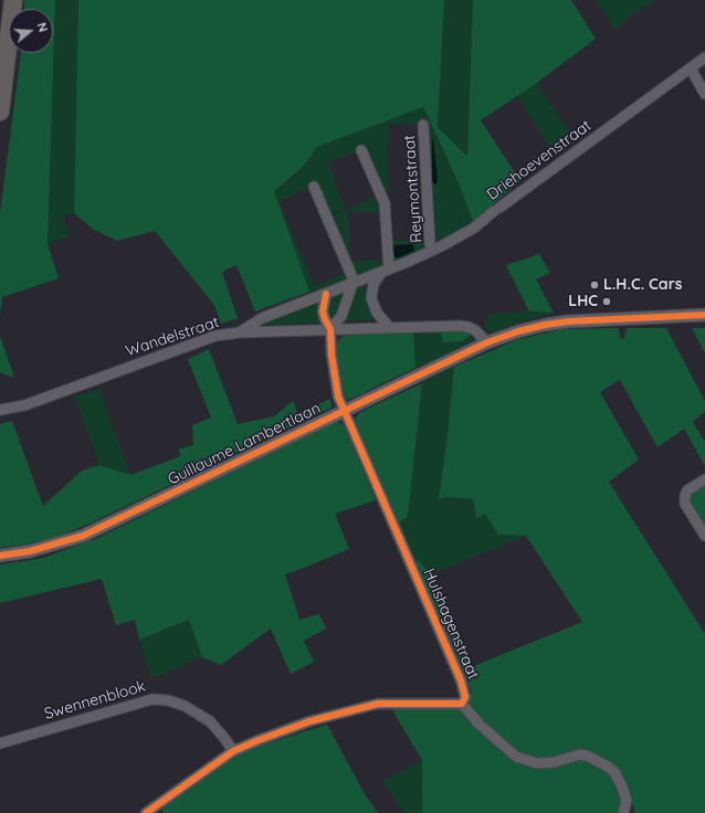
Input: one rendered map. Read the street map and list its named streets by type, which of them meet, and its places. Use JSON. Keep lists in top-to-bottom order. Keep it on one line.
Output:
{"streets":{"street":["Driehoevenstraat","Reymontstraat","Wandelstraat","Guillaume Lambertlaan","Hulshagenstraat","Swennenblook"]},"crossings":[["Driehoevenstraat","Reymontstraat"],["Driehoevenstraat","Wandelstraat"],["Wandelstraat","Guillaume Lambertlaan"],["Guillaume Lambertlaan","Hulshagenstraat"],["Hulshagenstraat","Swennenblook"]],"places":["L.H.C. Cars","LHC"],"north":"right"}
